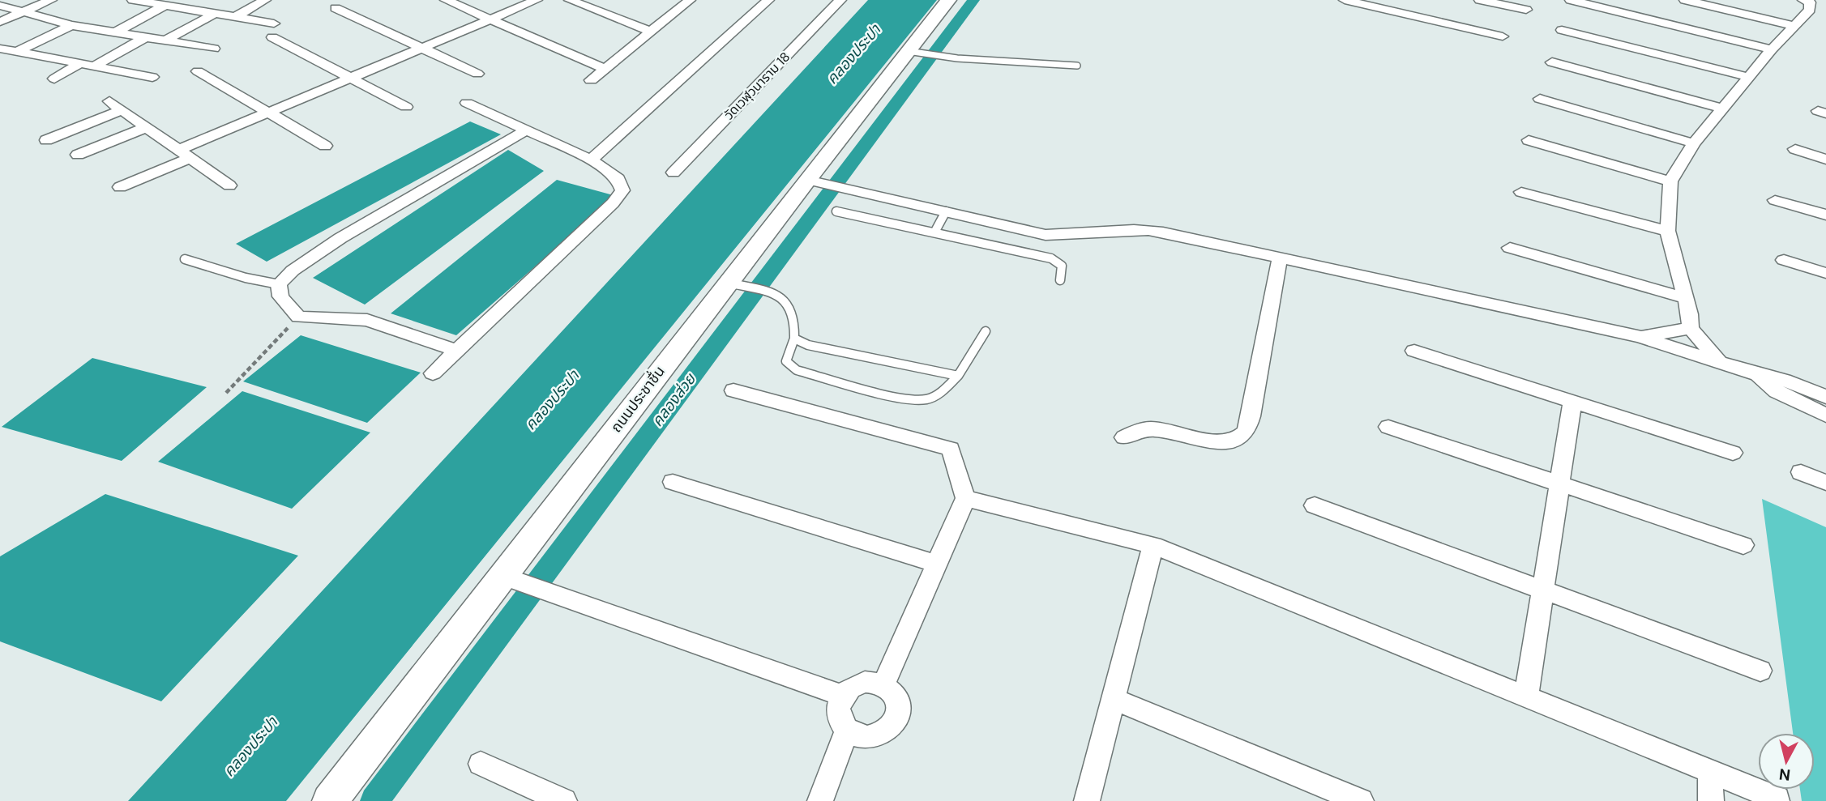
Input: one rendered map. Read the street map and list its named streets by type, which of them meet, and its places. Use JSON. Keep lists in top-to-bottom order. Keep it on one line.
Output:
{"streets":{"street":["วัดเวฬุวนาราม 18","ถนนประชาชื่น"]},"water":["คลองประปา","คลองส่วย"],"north":"bottom"}
